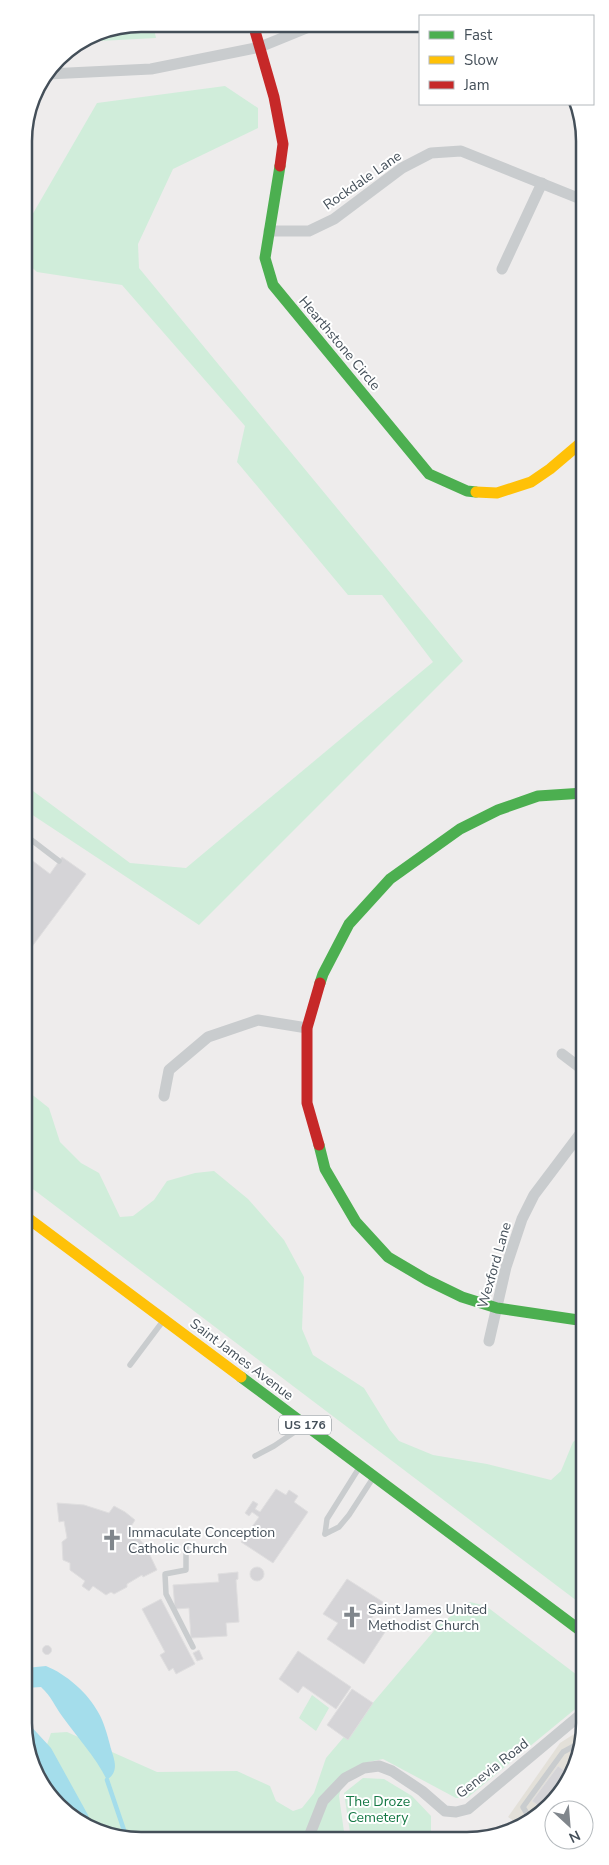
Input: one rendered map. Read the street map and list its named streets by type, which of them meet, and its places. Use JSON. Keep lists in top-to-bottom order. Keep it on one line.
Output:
{"streets":{"street":["Rockdale Lane","Hearthstone Circle","Wexford Lane","Saint James Avenue","US 176","Genevia Road"]},"crossings":[["Rockdale Lane","Hearthstone Circle"]],"parks":["The Droze Cemetery"],"places":{"church":["Immaculate Conception Catholic Church","Saint James United Methodist Church"]},"legend":["Fast","Slow","Jam"],"north":"bottom right"}
